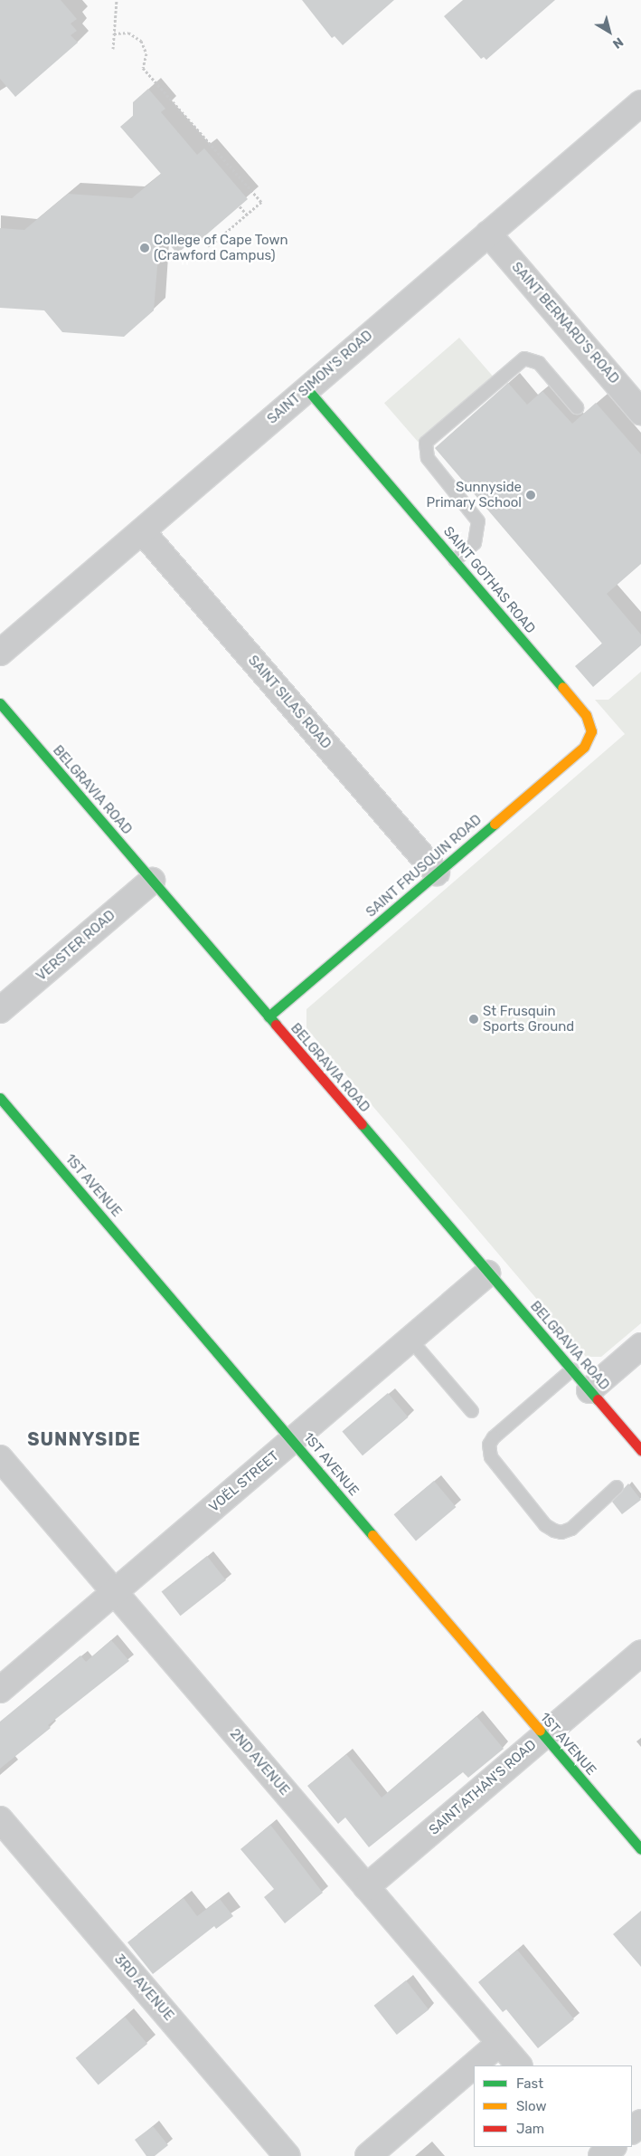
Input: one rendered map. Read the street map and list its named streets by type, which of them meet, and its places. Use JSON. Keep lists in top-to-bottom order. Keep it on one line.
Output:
{"streets":{"street":["SAINT BERNARD'S ROAD","SAINT SIMON'S ROAD","SAINT GOTHAS ROAD","SAINT SILAS ROAD","BELGRAVIA ROAD","SAINT FRUSQUIN ROAD","VERSTER ROAD","1ST AVENUE","VOËL STREET","2ND AVENUE","SAINT ATHAN'S ROAD","3RD AVENUE"]},"crossings":[["SAINT BERNARD'S ROAD","SAINT SIMON'S ROAD"],["SAINT SIMON'S ROAD","SAINT GOTHAS ROAD"],["SAINT SIMON'S ROAD","SAINT SILAS ROAD"],["SAINT GOTHAS ROAD","SAINT FRUSQUIN ROAD"],["SAINT SILAS ROAD","SAINT FRUSQUIN ROAD"],["BELGRAVIA ROAD","SAINT FRUSQUIN ROAD"],["BELGRAVIA ROAD","VERSTER ROAD"],["BELGRAVIA ROAD","VOËL STREET"],["1ST AVENUE","VOËL STREET"],["1ST AVENUE","SAINT ATHAN'S ROAD"],["VOËL STREET","2ND AVENUE"],["2ND AVENUE","SAINT ATHAN'S ROAD"]],"districts":["SUNNYSIDE"],"places":["College of Cape Town (Crawford Campus)","Sunnyside Primary School","St Frusquin Sports Ground"],"legend":["Fast","Slow","Jam"],"north":"bottom right"}
